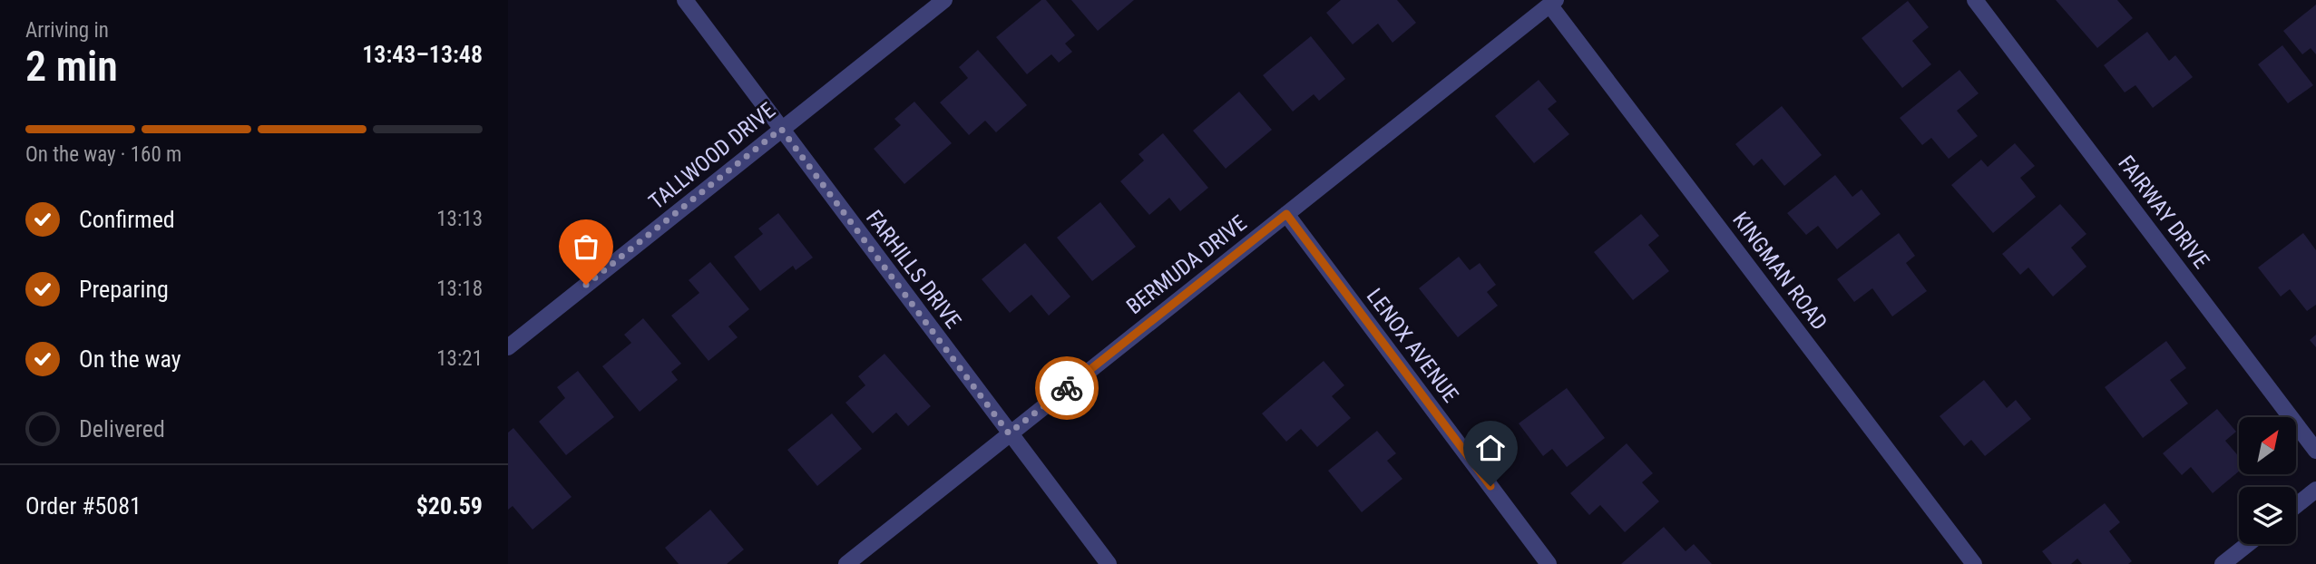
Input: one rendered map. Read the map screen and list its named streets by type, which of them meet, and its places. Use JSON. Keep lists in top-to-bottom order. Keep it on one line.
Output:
{"streets":{"street":["TALLWOOD DRIVE","FAIRWAY DRIVE","BERMUDA DRIVE","FARHILLS DRIVE","KINGMAN ROAD","LENOX AVENUE"]},"crossings":[["TALLWOOD DRIVE","FARHILLS DRIVE"],["BERMUDA DRIVE","FARHILLS DRIVE"],["BERMUDA DRIVE","KINGMAN ROAD"],["BERMUDA DRIVE","LENOX AVENUE"]],"north":"top right","page":{"heading":["2 min","Arriving in","13:43–13:48"],"panel":["Order #5081","$20.59"],"bar":"On the way · 160 m","list":[["Confirmed","13:13"],["Preparing","13:18"],["On the way","13:21"],"Delivered"]}}
